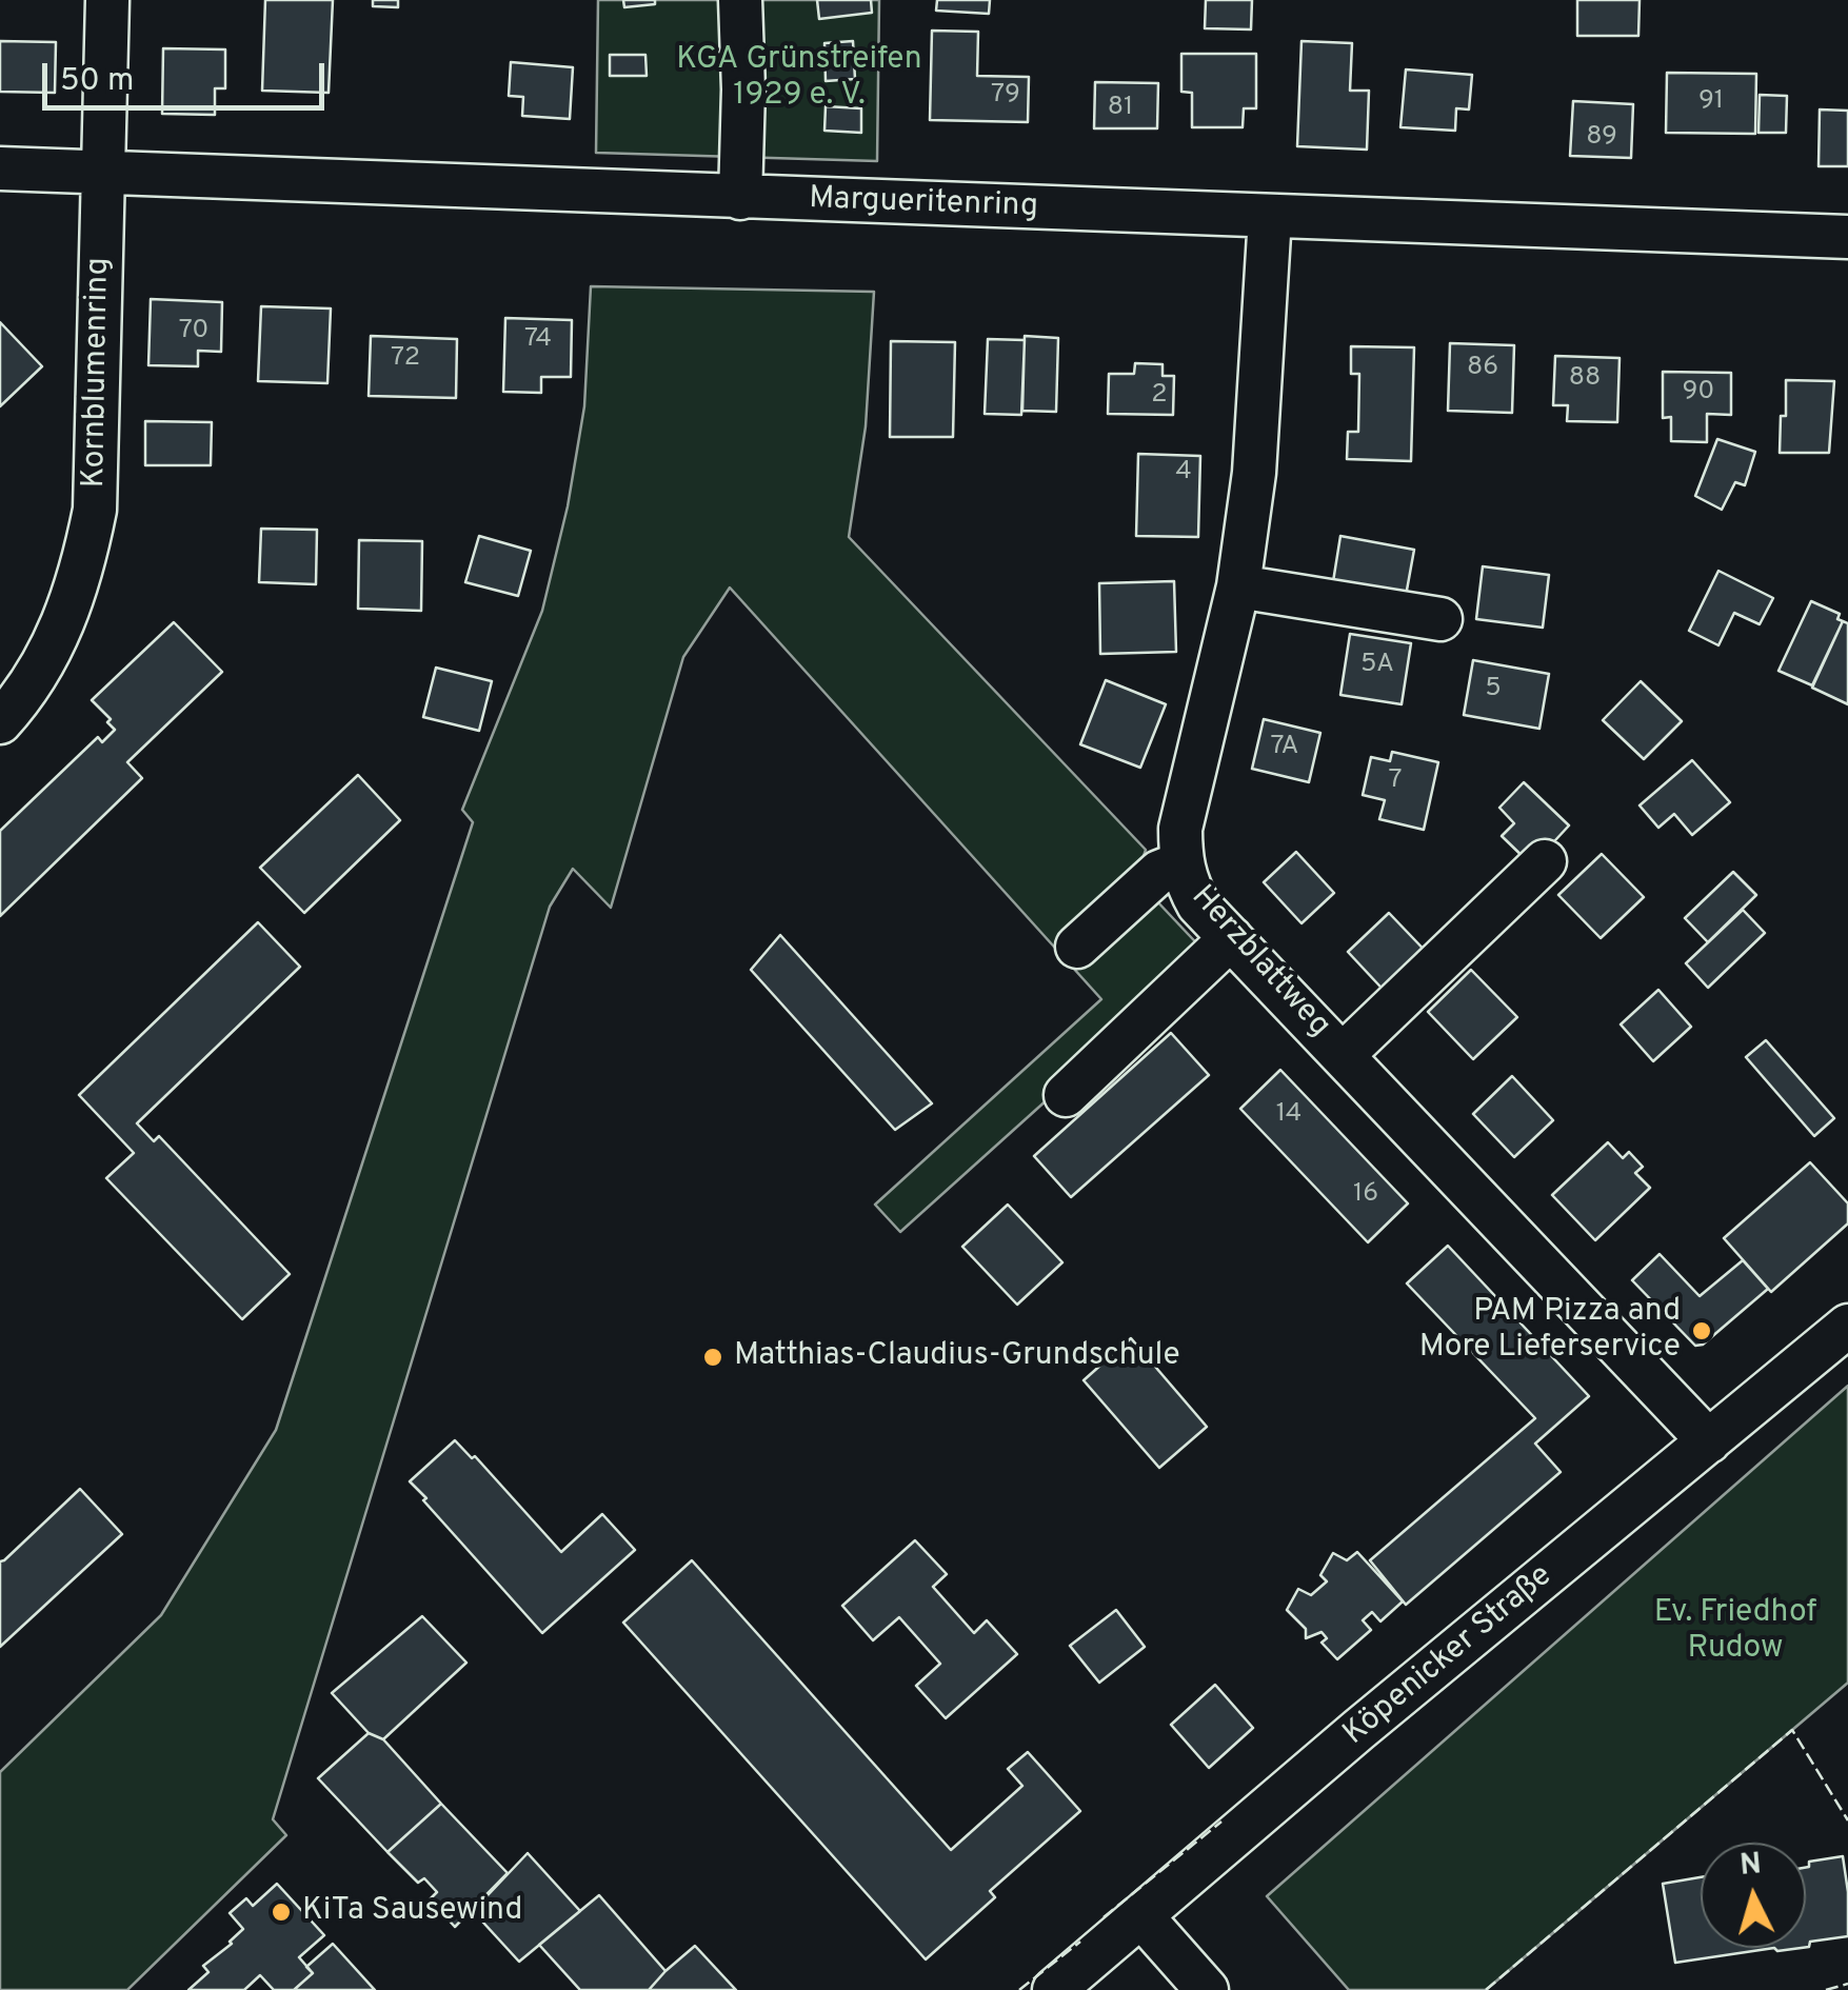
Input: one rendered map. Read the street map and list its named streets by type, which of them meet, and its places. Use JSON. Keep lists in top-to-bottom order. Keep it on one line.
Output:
{"streets":{"street":["Margueritenring","Kornblumenring","Herzblattweg","Köpenicker Straße"]},"crossings":[["Margueritenring","Kornblumenring"],["Margueritenring","Herzblattweg"],["Herzblattweg","Köpenicker Straße"]],"parks":["KGA Grünstreifen 1929 e. V.","Ev. Friedhof Rudow"],"places":["PAM Pizza and More Lieferservice","Matthias-Claudius-Grundschule","KiTa Sausewind"],"house_numbers":["79","91","81","89","70","74","72","86","88","90","2","4","5A","5","7A","7","14","16"],"scale_bar":"50 m","north":"top"}
